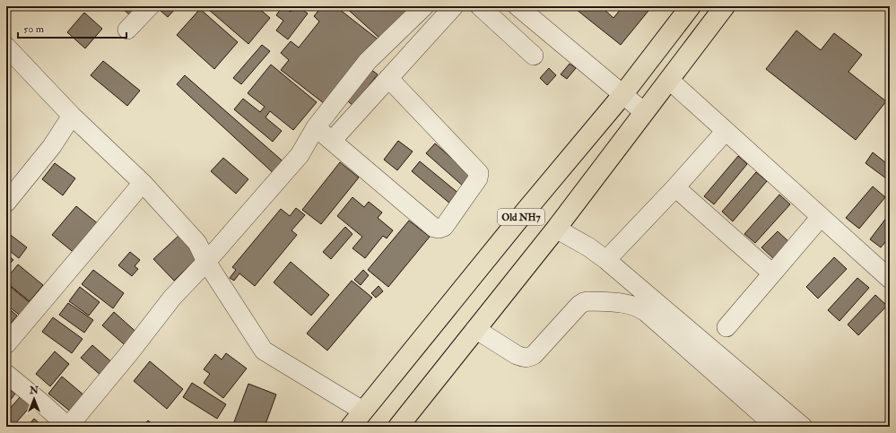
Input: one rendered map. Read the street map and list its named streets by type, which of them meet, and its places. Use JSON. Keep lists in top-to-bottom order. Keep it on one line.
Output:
{"streets":{"main road":["Old NH7"]},"scale_bar":"50 m","north":"top"}
